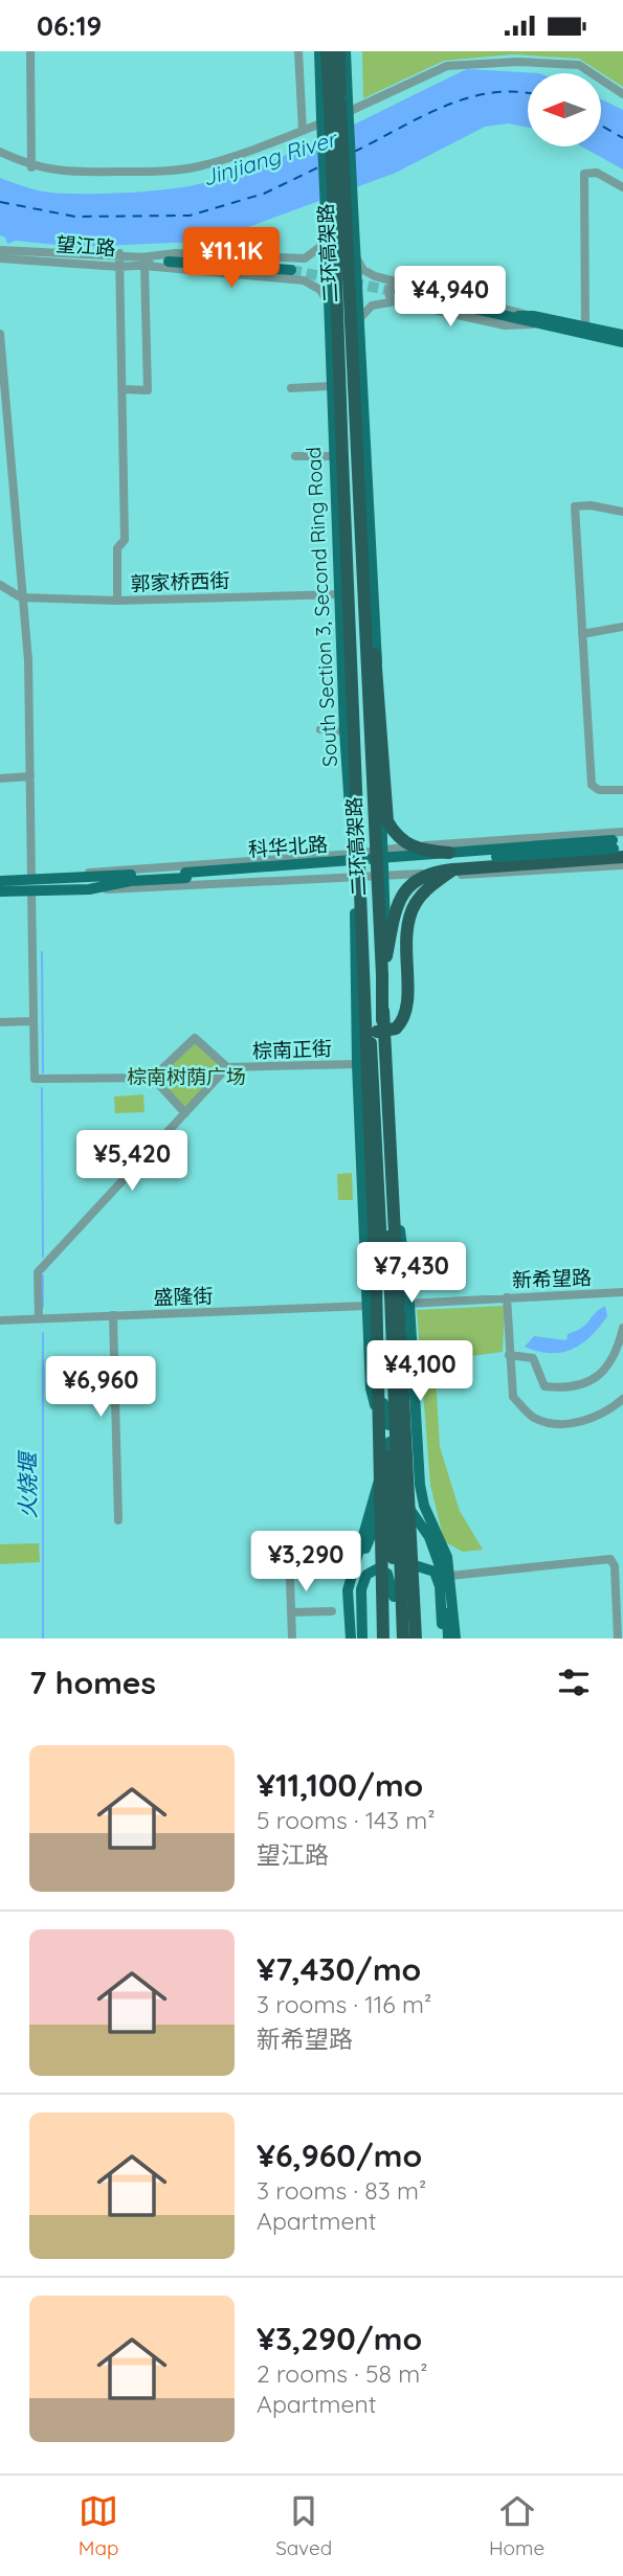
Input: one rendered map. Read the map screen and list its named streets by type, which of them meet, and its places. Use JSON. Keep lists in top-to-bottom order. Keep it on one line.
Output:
{"streets":{"highway":["二环高架路"],"main road":["望江路","South Section 3, Second Ring Road","科华北路"],"street":["郭家桥西街","棕南正街","新希望路","盛隆街"]},"crossings":[["郭家桥西街","South Section 3, Second Ring Road"],["South Section 3, Second Ring Road","棕南正街"],["South Section 3, Second Ring Road","盛隆街"]],"water":["Jinjiang River","火烧堰"],"parks":["棕南树荫广场"],"north":"left","page":{"status":"06:19","price":["¥11.1K","¥4,940","¥5,420","¥7,430","¥4,100","¥6,960","¥3,290"],"heading":"7 homes","list":[{"name":"¥11,100/mo","note":"5 rooms · 143 m² · 望江路"},{"name":"¥7,430/mo","note":"3 rooms · 116 m² · 新希望路"},{"name":"¥6,960/mo","note":"3 rooms · 83 m² · Apartment"},{"name":"¥3,290/mo","note":"2 rooms · 58 m² · Apartment"}],"tabs":["Map","Saved","Home"]}}
